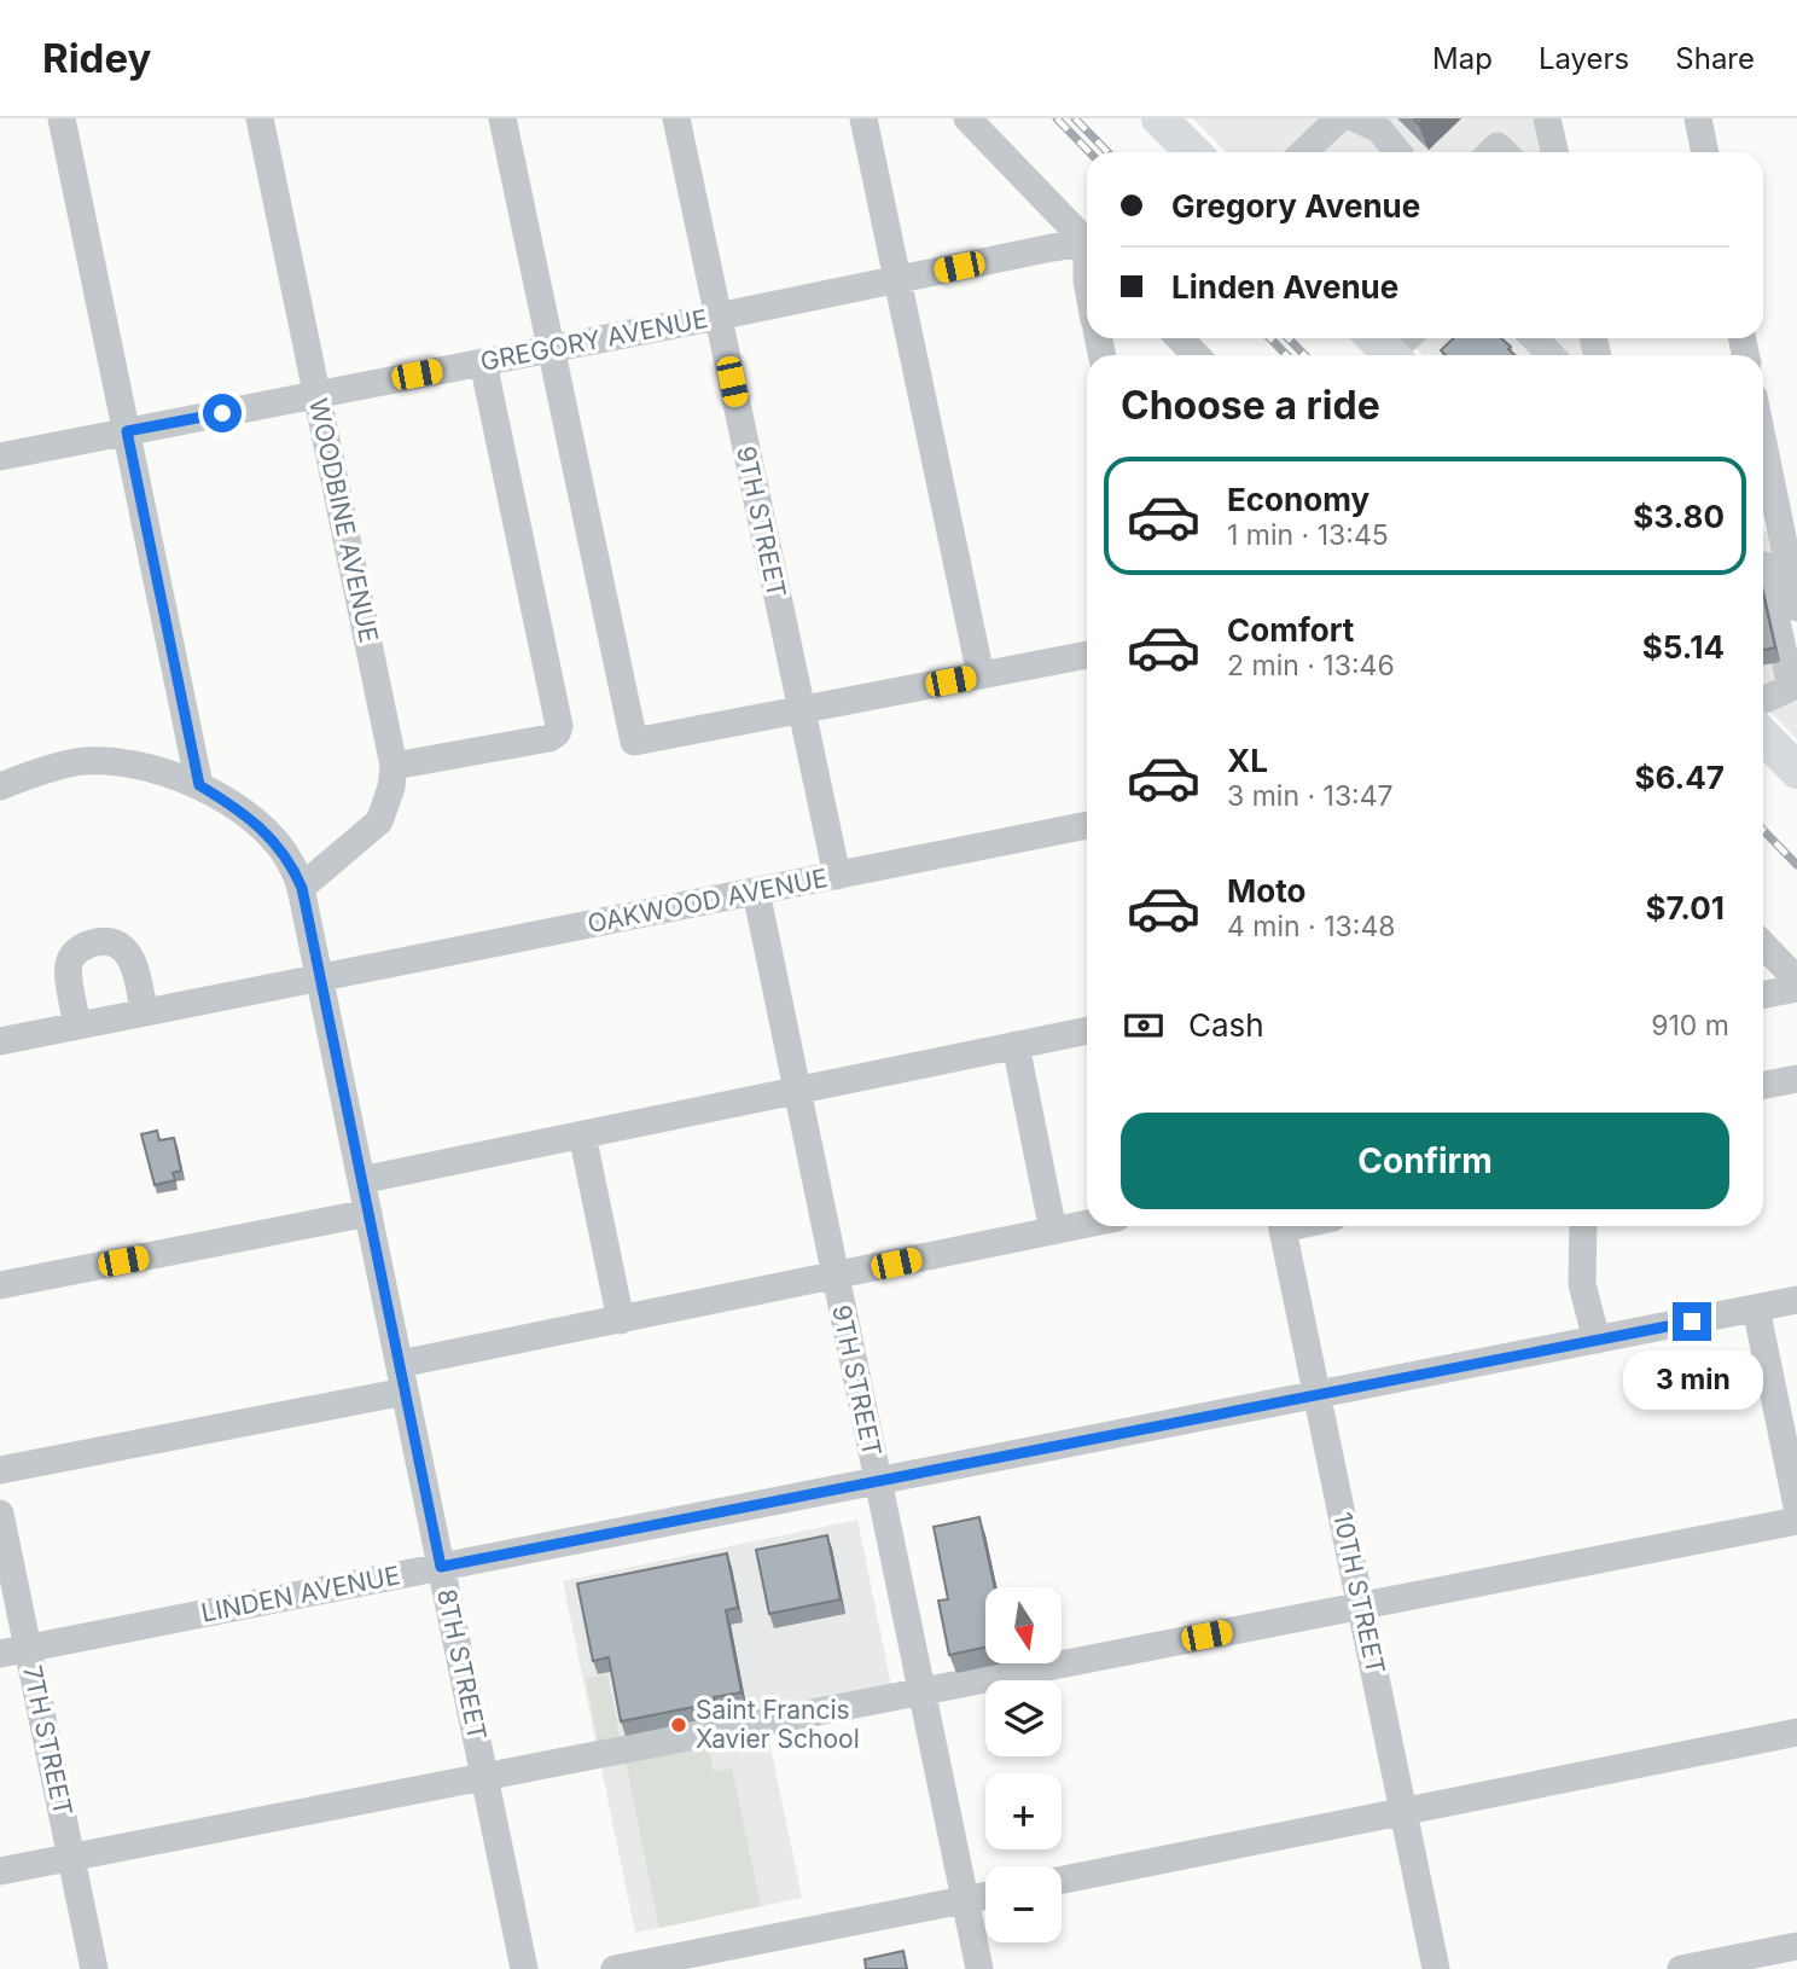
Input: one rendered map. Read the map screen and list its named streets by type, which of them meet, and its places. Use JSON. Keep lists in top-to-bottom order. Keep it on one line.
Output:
{"streets":{"street":["GREGORY AVENUE","WOODBINE AVENUE","9TH STREET","OAKWOOD AVENUE","10TH STREET","LINDEN AVENUE","8TH STREET","7TH STREET"]},"crossings":[["GREGORY AVENUE","WOODBINE AVENUE"],["GREGORY AVENUE","9TH STREET"],["WOODBINE AVENUE","8TH STREET"],["9TH STREET","OAKWOOD AVENUE"],["9TH STREET","LINDEN AVENUE"],["OAKWOOD AVENUE","8TH STREET"],["10TH STREET","LINDEN AVENUE"],["LINDEN AVENUE","8TH STREET"],["LINDEN AVENUE","7TH STREET"]],"places":["Saint Francis Xavier School"],"north":"bottom","page":{"header":"Ridey","nav":["Map","Layers","Share"],"banner":["Gregory Avenue","Linden Avenue"],"heading":"Choose a ride","list":[{"name":"Economy","note":"1 min · 13:45","value":"$3.80"},{"name":"Comfort","note":"2 min · 13:46","value":"$5.14"},{"name":"XL","note":"3 min · 13:47","value":"$6.47"},{"name":"Moto","note":"4 min · 13:48","value":"$7.01"}],"pay":["Cash","910 m"],"buttons":"Confirm","bubble":"3 min","map_buttons":["+","−"]}}
